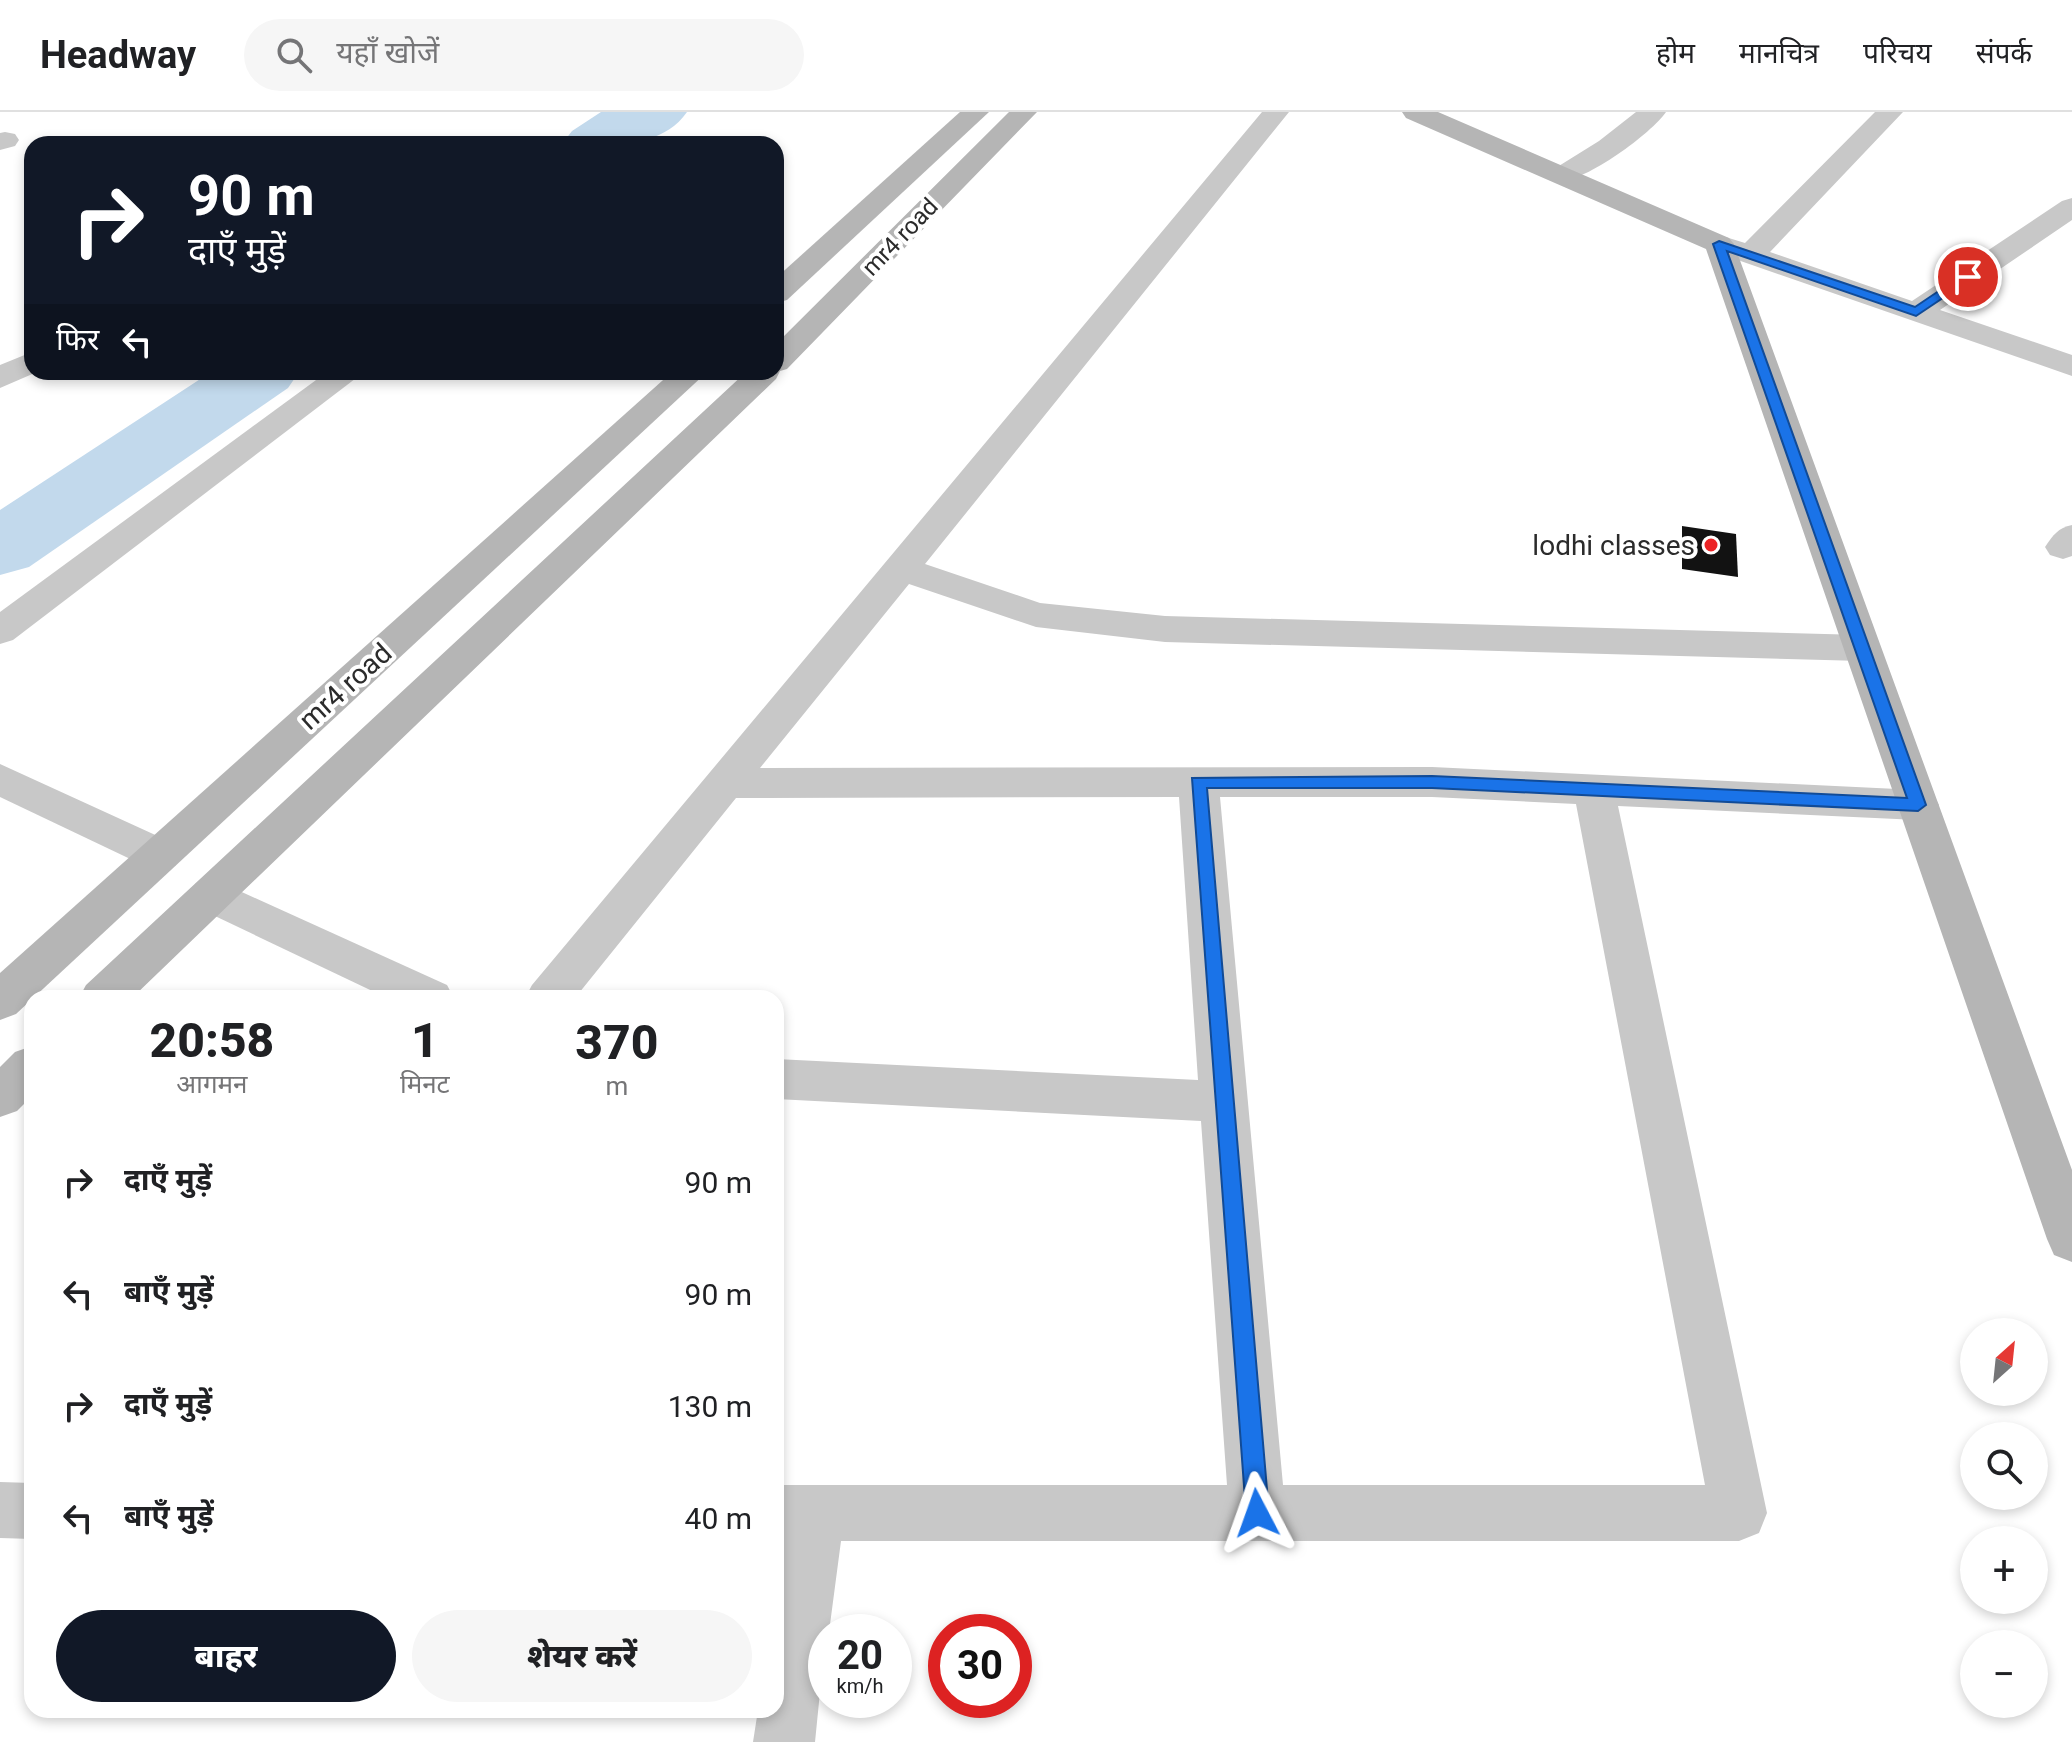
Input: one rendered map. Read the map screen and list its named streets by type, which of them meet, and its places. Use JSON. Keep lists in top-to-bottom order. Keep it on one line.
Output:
{"streets":{"street":["mr4 road"]},"places":["lodhi classes"],"north":"top right","page":{"header":"Headway","search":"यहाँ खोजें","nav":["होम","मानचित्र","परिचय","संपर्क"],"turn":["90 m","दाएँ मुड़ें"],"then":"फिर","eta":["20:58","आगमन","1","मिनट","370","m"],"list":[{"name":"दाएँ मुड़ें","value":"90 m"},{"name":"बाएँ मुड़ें","value":"90 m"},{"name":"दाएँ मुड़ें","value":"130 m"},{"name":"बाएँ मुड़ें","value":"40 m"}],"map_buttons":["+","−"],"buttons":["बाहर","शेयर करें"],"speed":"20 km/h","limit":"30"}}
